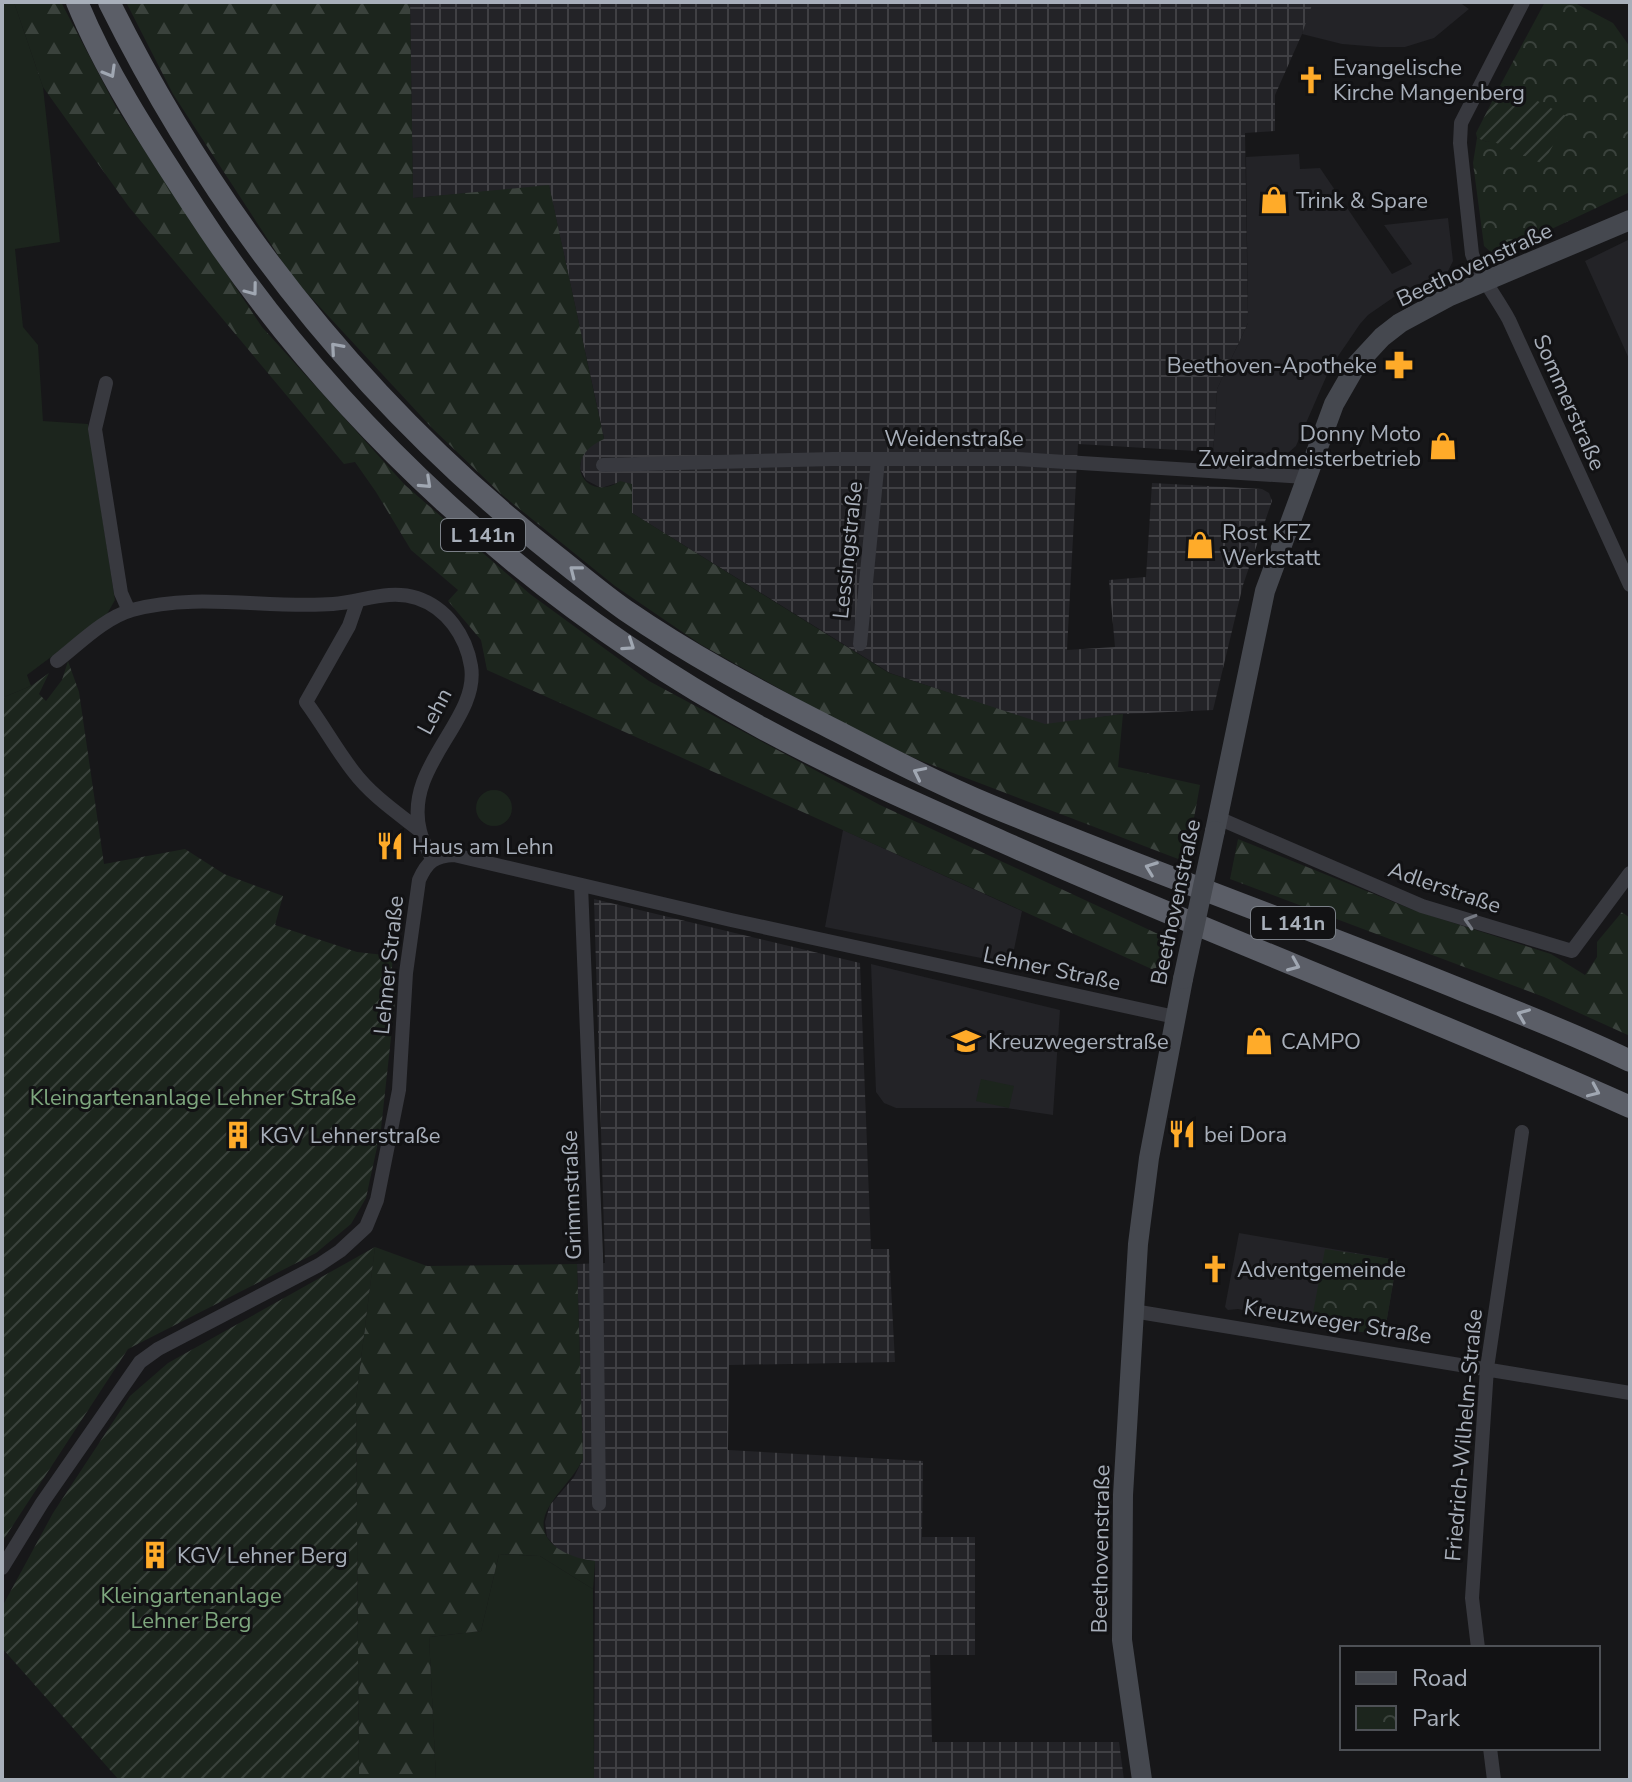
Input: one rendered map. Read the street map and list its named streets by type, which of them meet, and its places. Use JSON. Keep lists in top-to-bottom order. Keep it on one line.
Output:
{"streets":{"highway":["L 141n"],"main road":["Beethovenstraße"],"street":["Sommerstraße","Weidenstraße","Lessingstraße","Lehn","Adlerstraße","Lehner Straße","Grimmstraße","Kreuzweger Straße","Friedrich-Wilhelm-Straße"]},"crossings":[["Beethovenstraße","Sommerstraße"],["Beethovenstraße","Weidenstraße"],["Beethovenstraße","Adlerstraße"],["Beethovenstraße","Lehner Straße"],["Beethovenstraße","Kreuzweger Straße"],["Weidenstraße","Lessingstraße"],["Lehn","Lehner Straße"],["Lehner Straße","Grimmstraße"],["Kreuzweger Straße","Friedrich-Wilhelm-Straße"]],"one_way":["Adlerstraße"],"parks":["Kleingartenanlage Lehner Straße","Kleingartenanlage Lehner Berg"],"places":{"church":["Evangelische Kirche Mangenberg","Adventgemeinde"],"shop":["Trink & Spare","Donny Moto Zweiradmeisterbetrieb","Rost KFZ Werkstatt","CAMPO"],"pharmacy":["Beethoven-Apotheke"],"restaurant":["Haus am Lehn","bei Dora"],"school or university":["Kreuzwegerstraße"],"building":["KGV Lehnerstraße","KGV Lehner Berg"]},"legend":["Road","Park"]}
